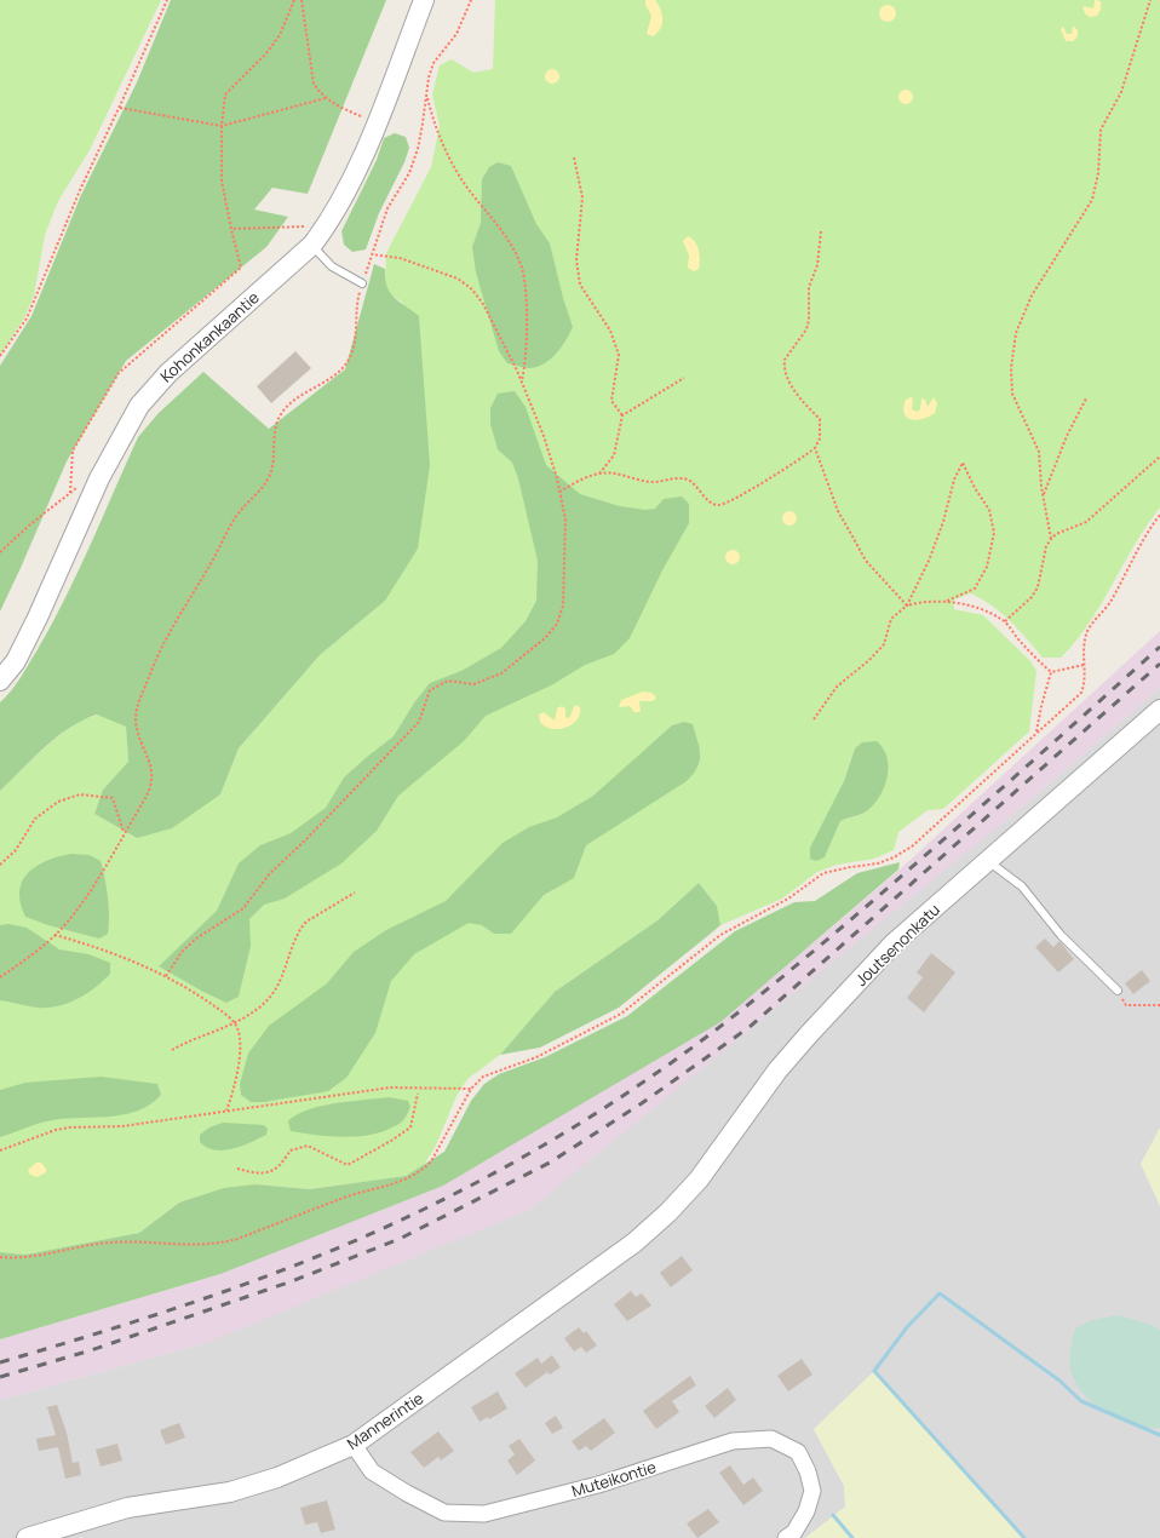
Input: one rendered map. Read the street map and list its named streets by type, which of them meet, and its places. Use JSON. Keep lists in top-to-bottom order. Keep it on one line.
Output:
{"streets":{"street":["Kohonkankaantie","Joutsenonkatu","Mannerintie","Muteikontie"]},"crossings":[["Joutsenonkatu","Mannerintie"],["Mannerintie","Muteikontie"]]}
